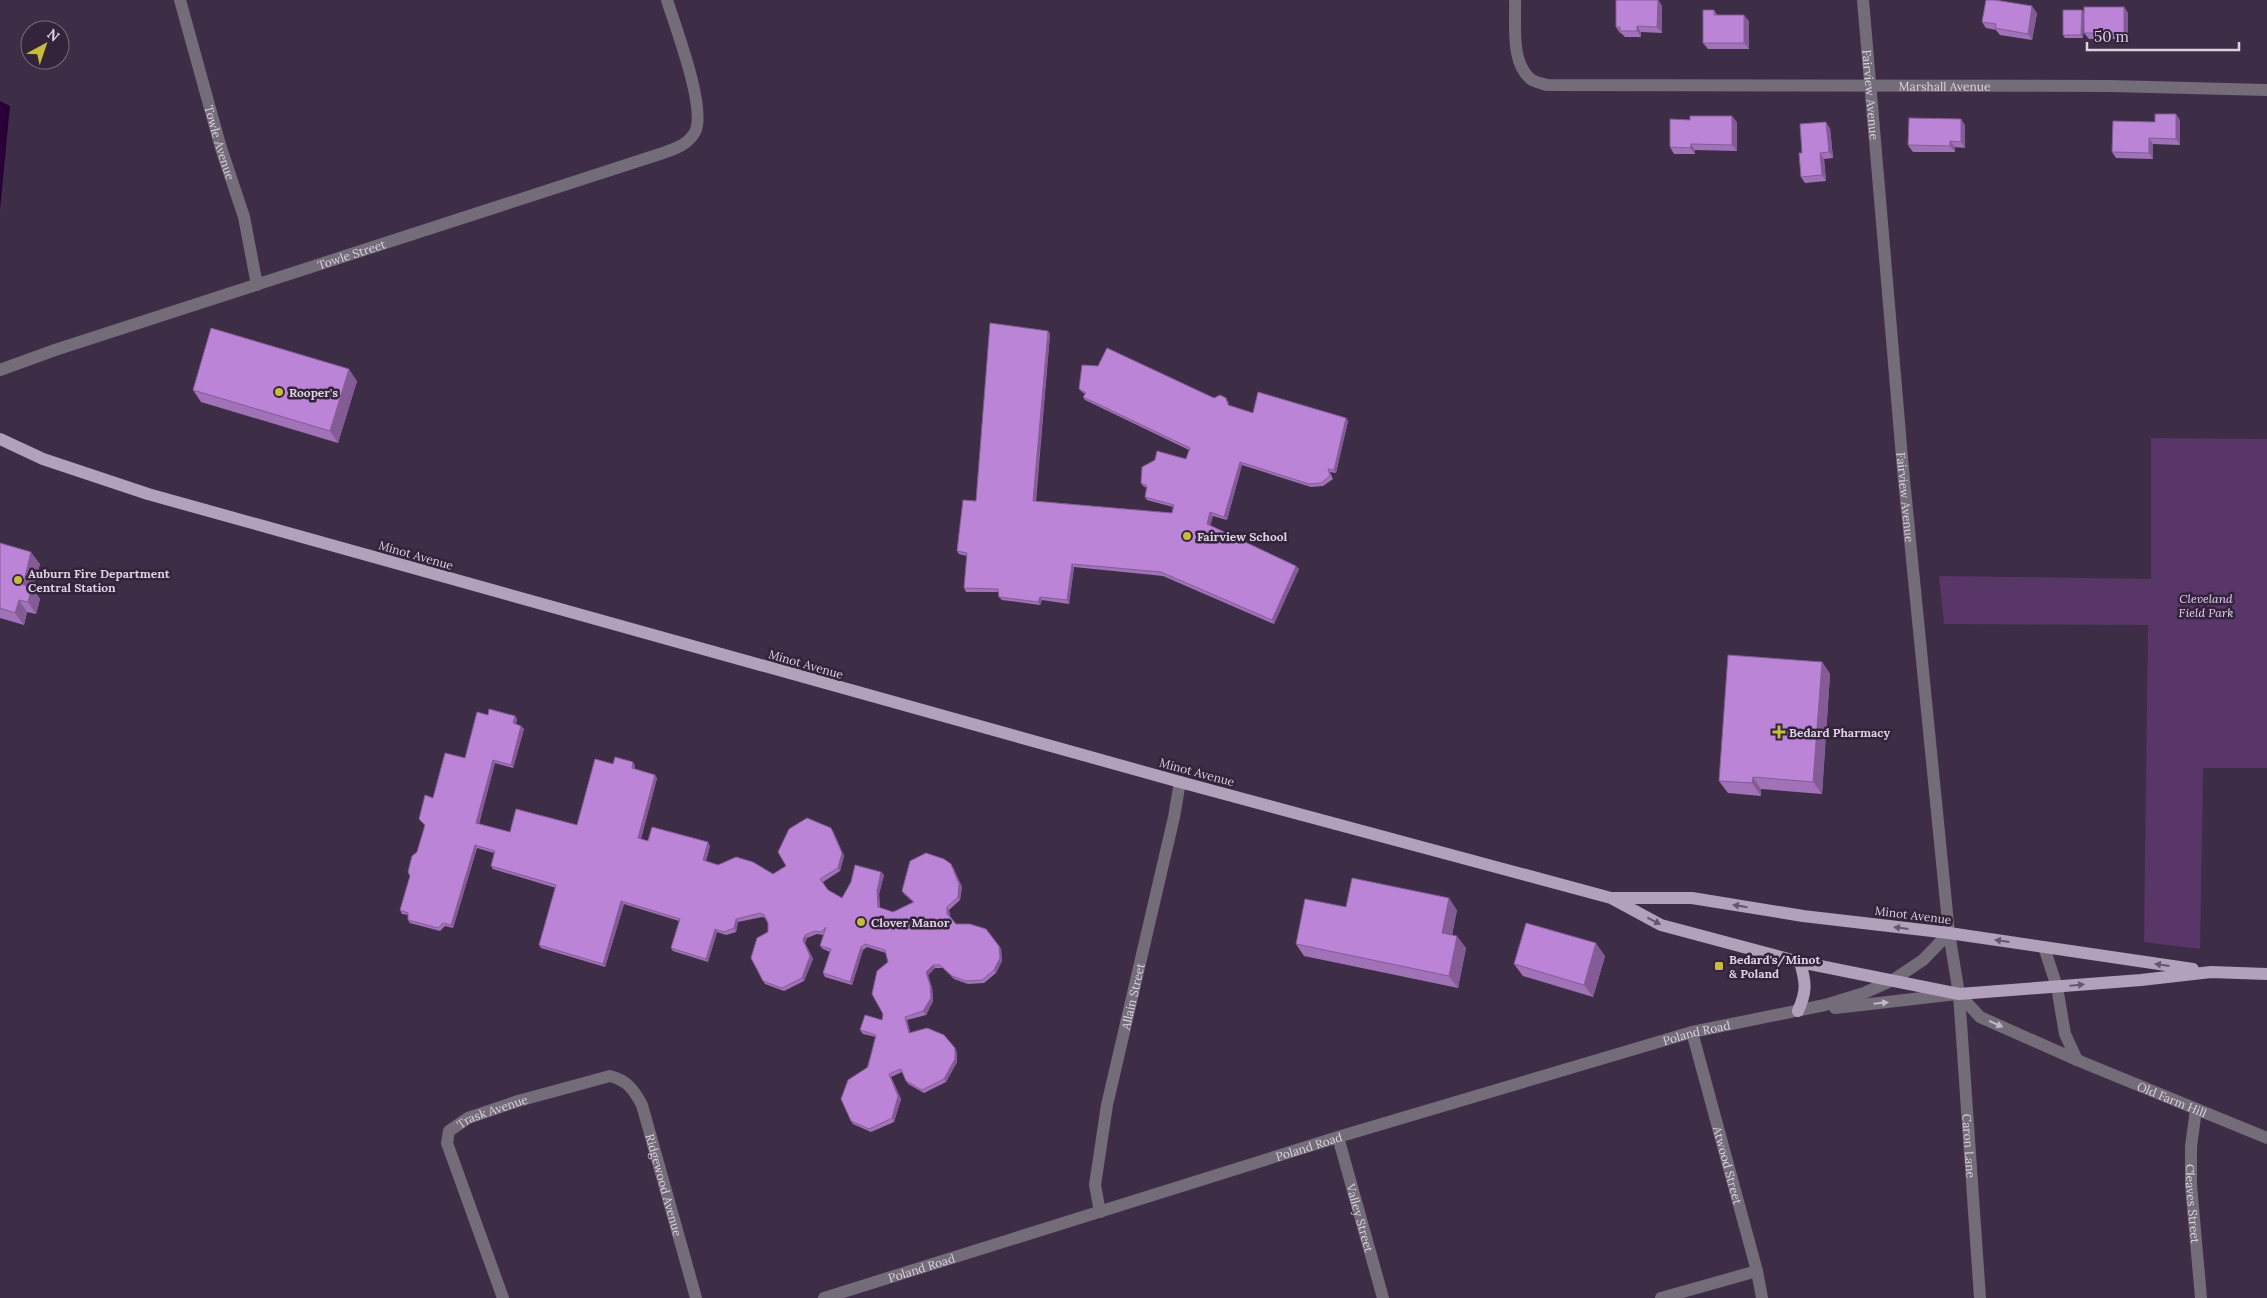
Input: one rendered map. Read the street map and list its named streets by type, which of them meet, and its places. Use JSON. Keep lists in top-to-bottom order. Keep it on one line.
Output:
{"streets":{"main road":["Minot Avenue"],"street":["Marshall Avenue","Fairview Avenue","Towle Avenue","Towle Street","Allain Street","Poland Road","Old Farm Hill","Trask Avenue","Caron Lane","Atwood Street","Ridgewood Avenue","Cleaves Street","Valley Street"]},"crossings":[["Marshall Avenue","Fairview Avenue"],["Fairview Avenue","Minot Avenue"],["Fairview Avenue","Poland Road"],["Fairview Avenue","Old Farm Hill"],["Fairview Avenue","Caron Lane"],["Towle Avenue","Towle Street"],["Minot Avenue","Allain Street"],["Minot Avenue","Poland Road"],["Minot Avenue","Old Farm Hill"],["Minot Avenue","Caron Lane"],["Allain Street","Poland Road"],["Poland Road","Old Farm Hill"],["Poland Road","Caron Lane"],["Poland Road","Atwood Street"],["Poland Road","Valley Street"],["Old Farm Hill","Caron Lane"],["Old Farm Hill","Cleaves Street"],["Trask Avenue","Ridgewood Avenue"]],"one_way":["Old Farm Hill"],"parks":["Cleveland Field Park"],"places":{"other":["Rooper's","Fairview School","Auburn Fire Department Central Station","Clover Manor"],"health":["Bedard Pharmacy"],"transit":["Bedard's/Minot & Poland"]},"scale_bar":"50 m","north":"top right"}
